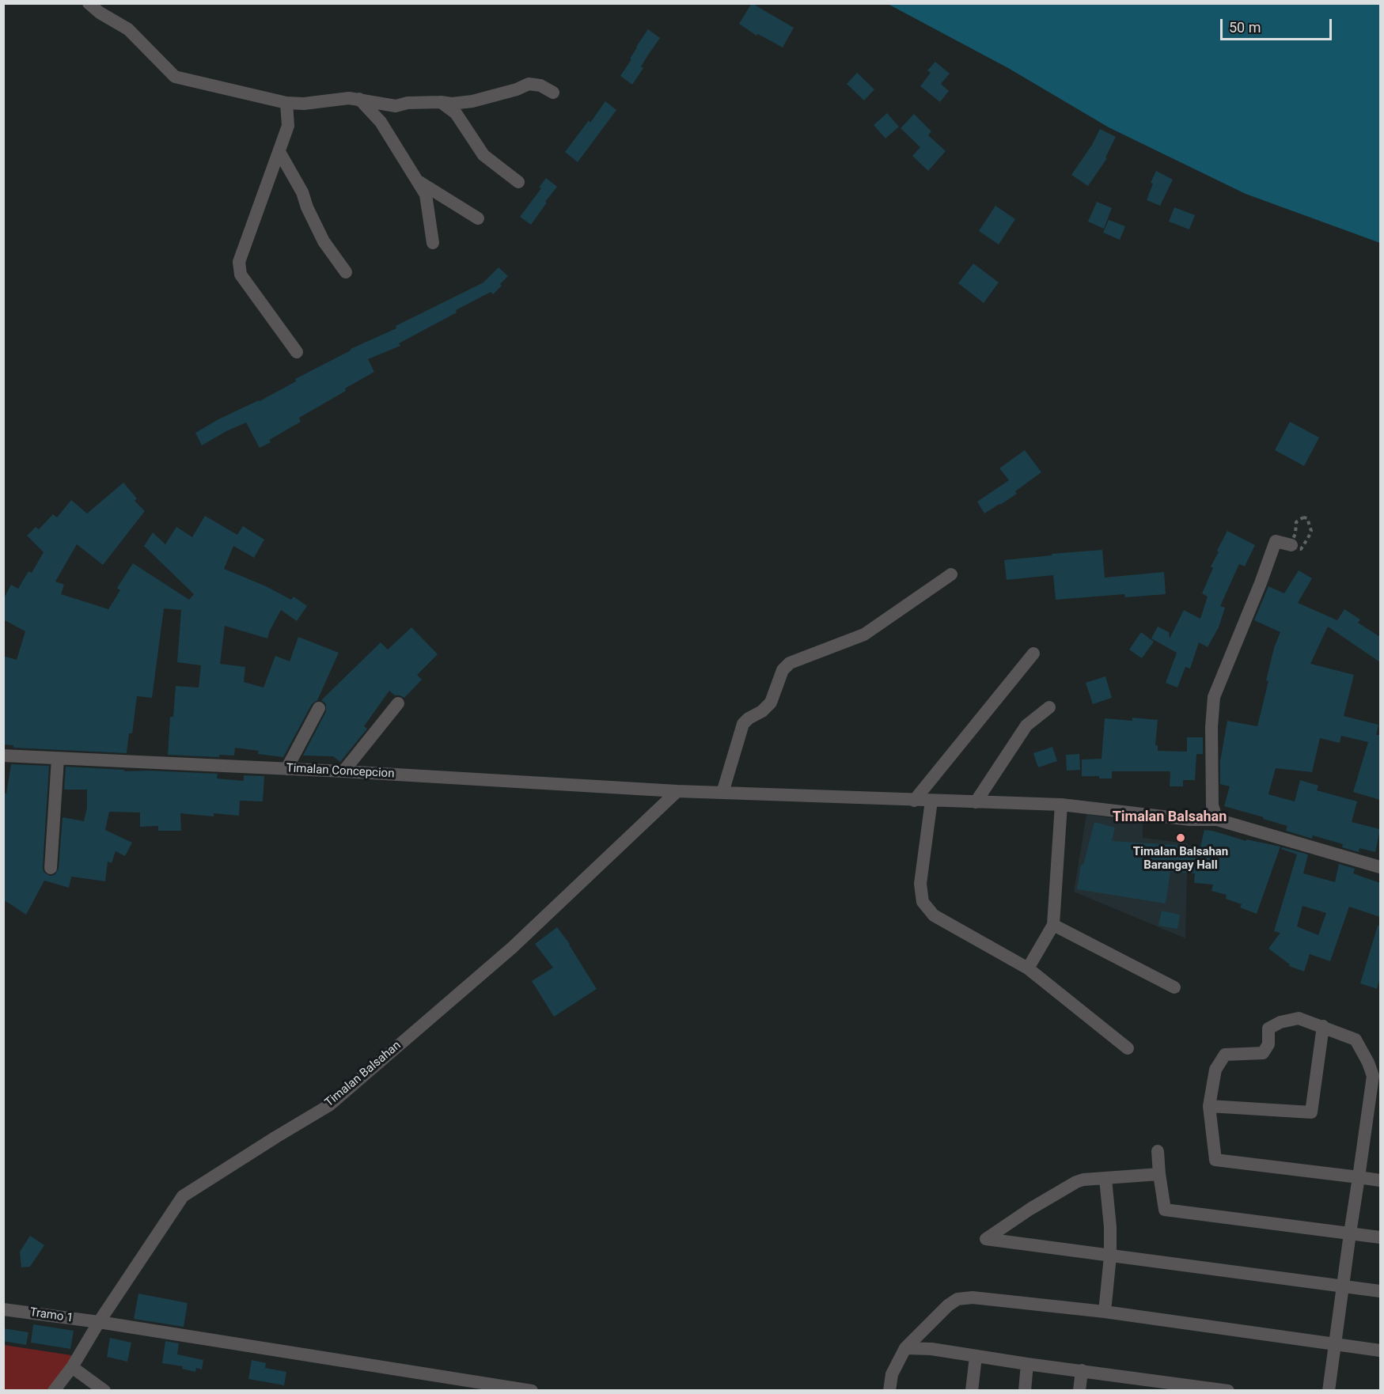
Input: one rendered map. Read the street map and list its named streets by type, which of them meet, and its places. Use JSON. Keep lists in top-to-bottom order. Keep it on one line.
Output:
{"streets":{"street":["Timalan Concepcion","Timalan Balsahan","Tramo 1"]},"crossings":[["Timalan Concepcion","Timalan Balsahan"],["Timalan Balsahan","Tramo 1"]],"districts":["Timalan Balsahan"],"places":["Timalan Balsahan Barangay Hall"],"scale_bar":"50 m"}
